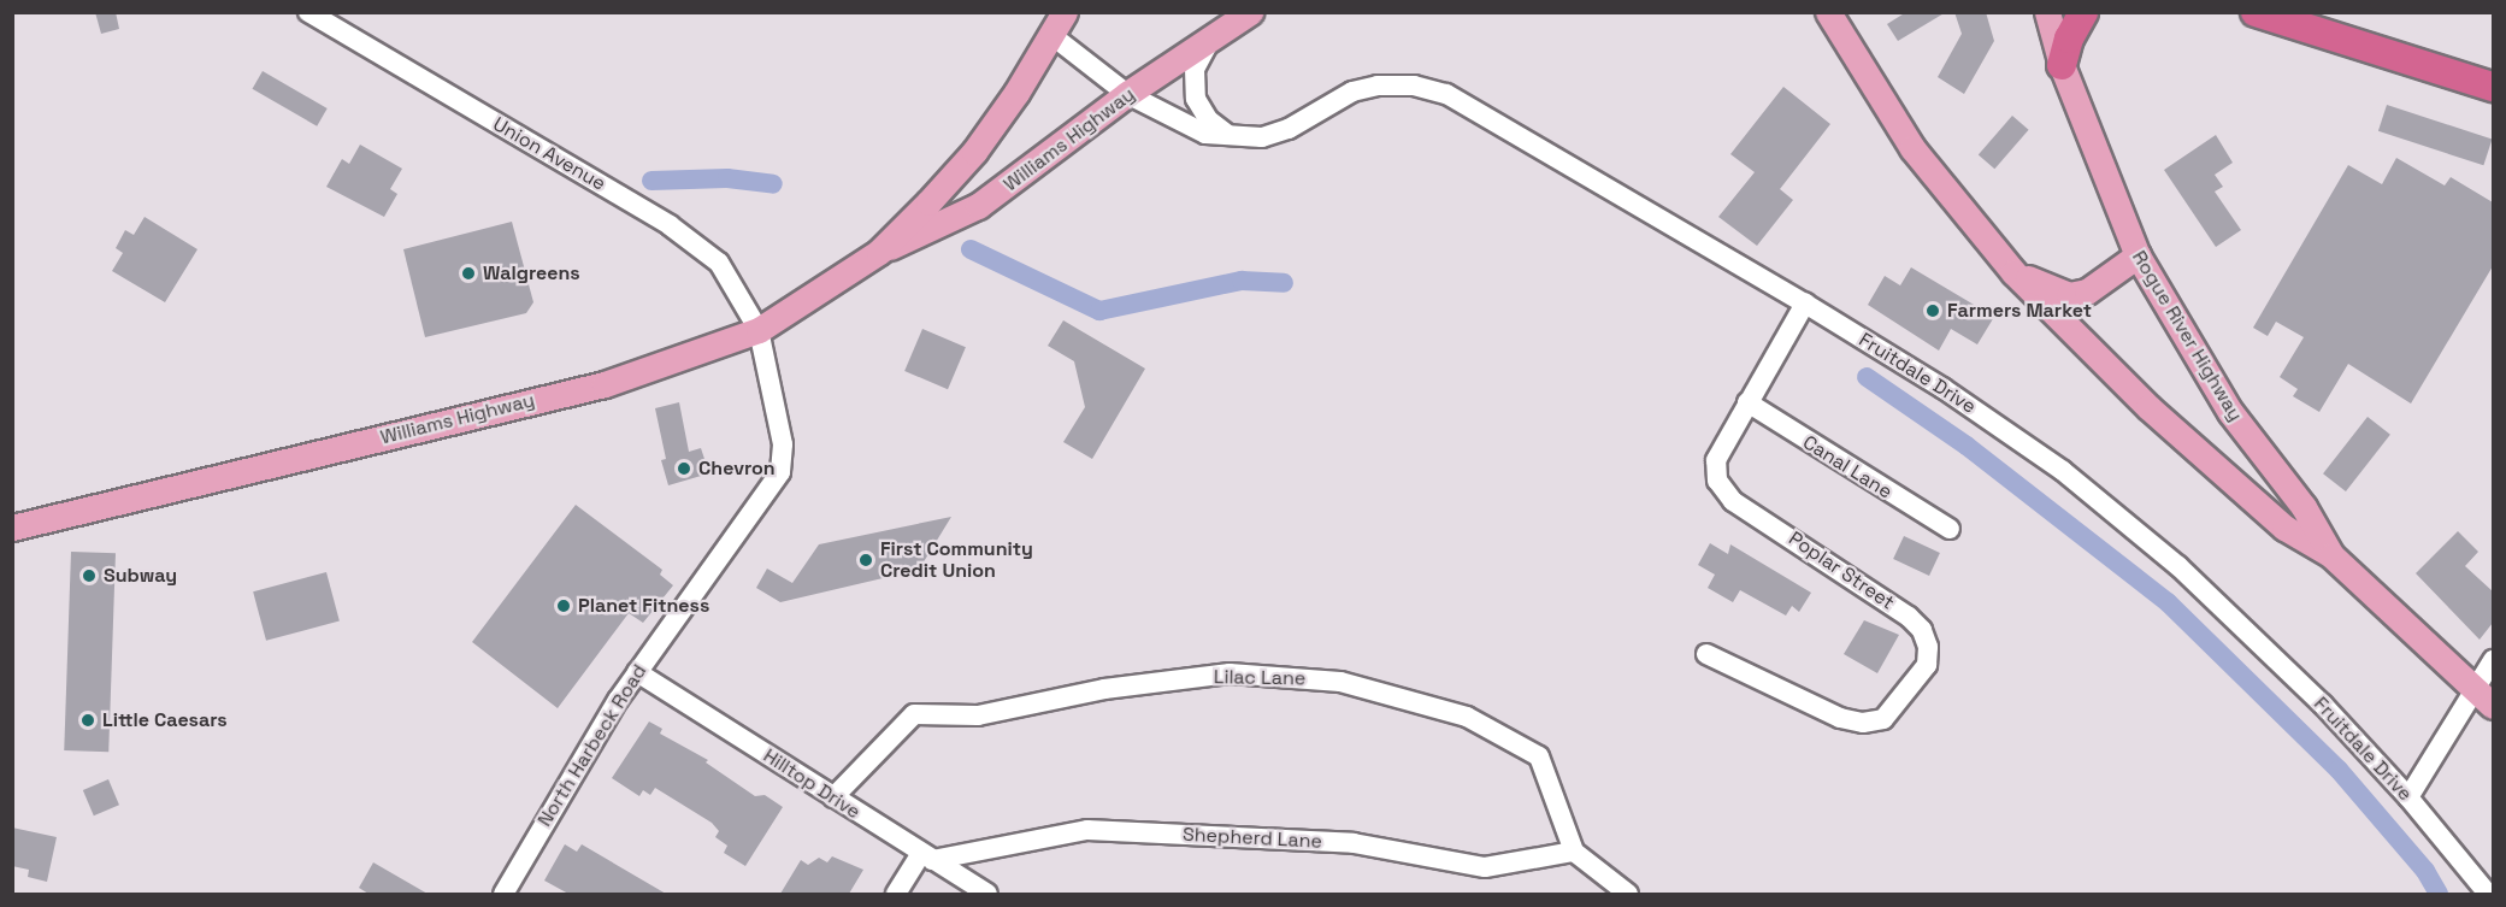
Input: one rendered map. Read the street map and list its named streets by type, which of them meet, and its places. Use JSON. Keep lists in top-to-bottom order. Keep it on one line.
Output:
{"streets":{"main road":["Williams Highway","Rogue River Highway"],"street":["Union Avenue","Fruitdale Drive","Canal Lane","Poplar Street","Lilac Lane","North Harbeck Road","Hilltop Drive","Shepherd Lane"]},"crossings":[["Williams Highway","Union Avenue"],["Williams Highway","Fruitdale Drive"],["Williams Highway","North Harbeck Road"],["Union Avenue","North Harbeck Road"],["Fruitdale Drive","Poplar Street"],["Canal Lane","Poplar Street"],["Lilac Lane","Hilltop Drive"],["Lilac Lane","Shepherd Lane"],["North Harbeck Road","Hilltop Drive"],["Hilltop Drive","Shepherd Lane"]],"places":["Walgreens","Farmers Market","Chevron","First Community Credit Union","Subway","Planet Fitness","Little Caesars"]}
